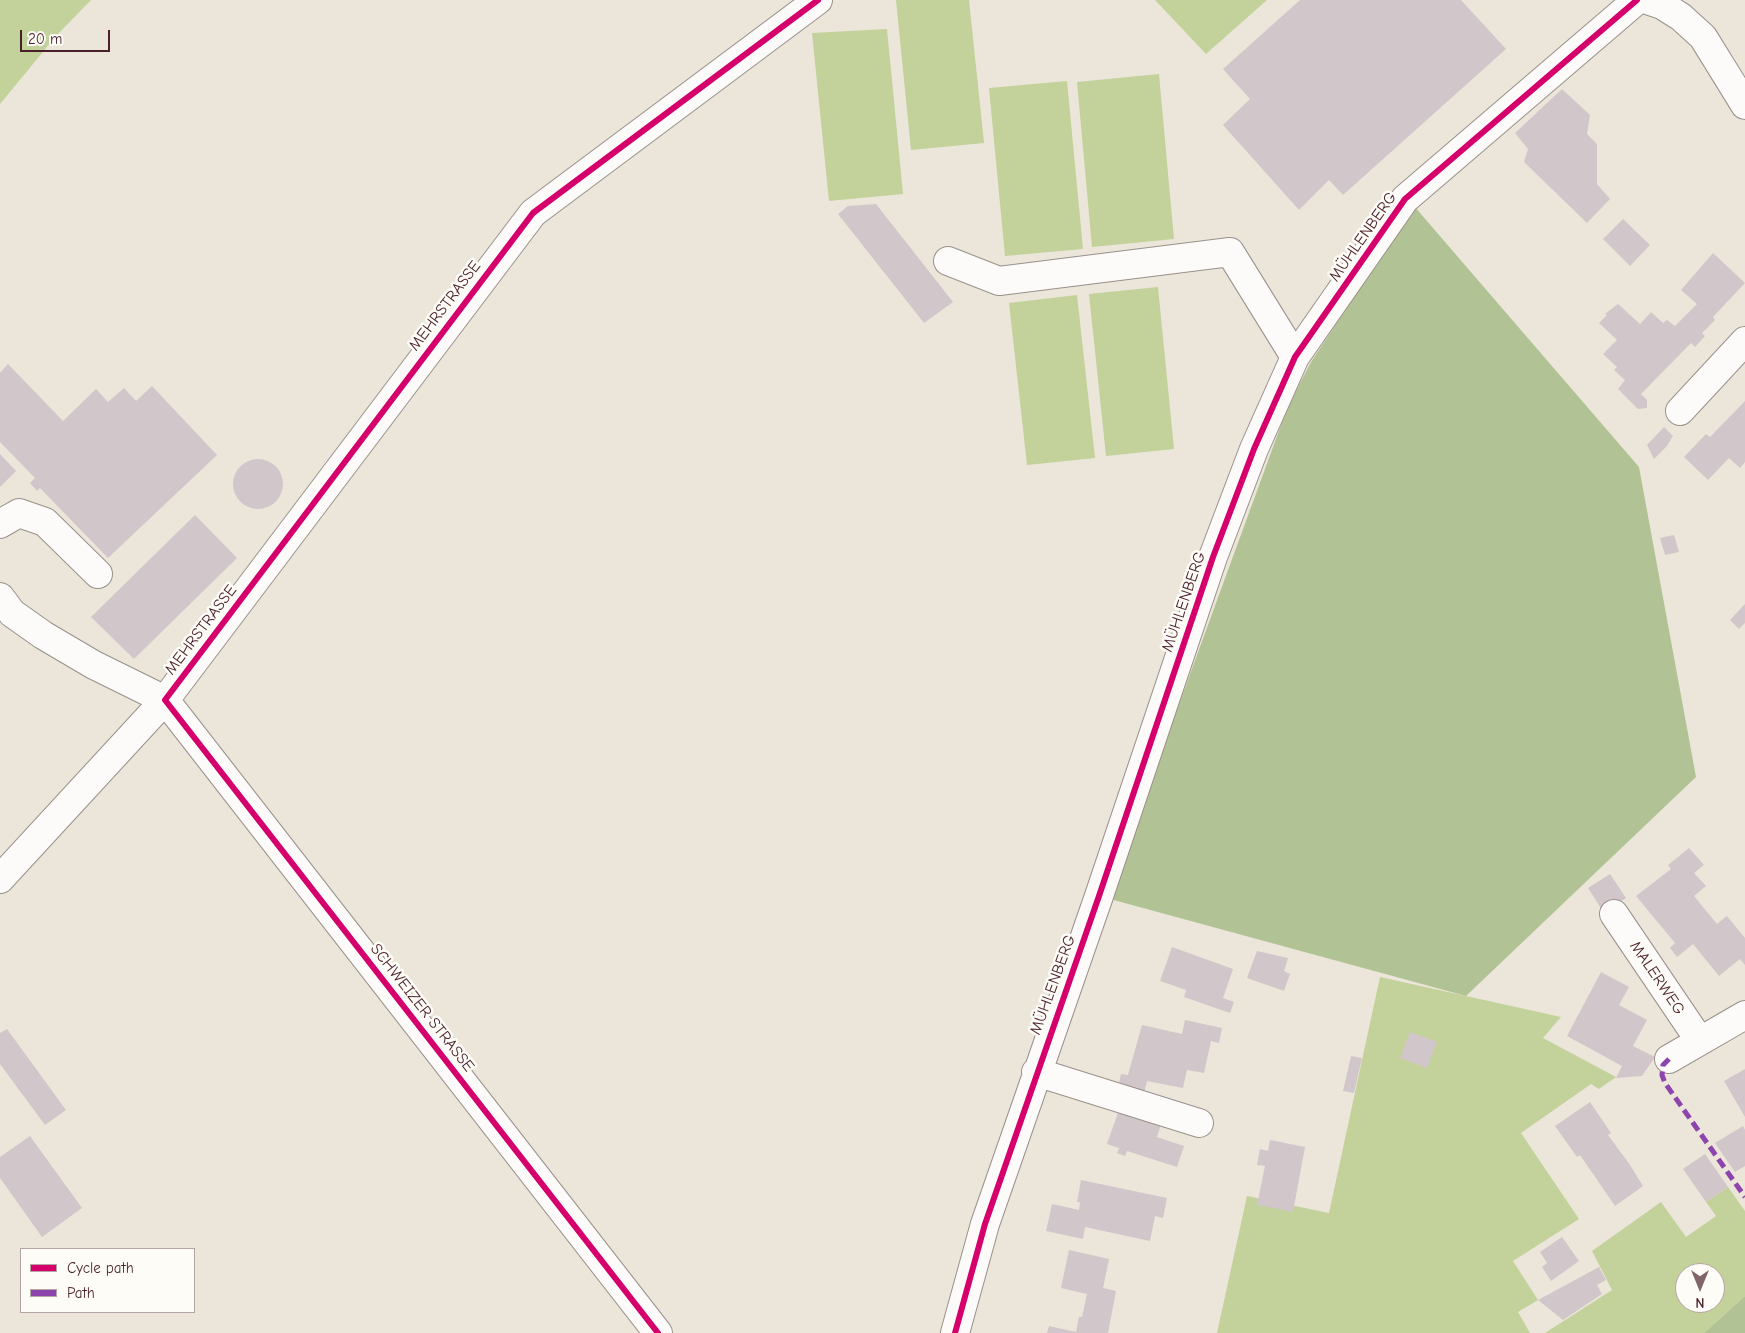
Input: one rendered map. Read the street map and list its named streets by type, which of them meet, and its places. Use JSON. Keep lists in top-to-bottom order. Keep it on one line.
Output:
{"streets":{"street":["MÜHLENBERG","MEHRSTRASSE","MALERWEG","SCHWEIZER STRASSE"]},"crossings":[["MEHRSTRASSE","SCHWEIZER STRASSE"]],"legend":["Cycle path","Path"],"scale_bar":"20 m","north":"bottom"}
